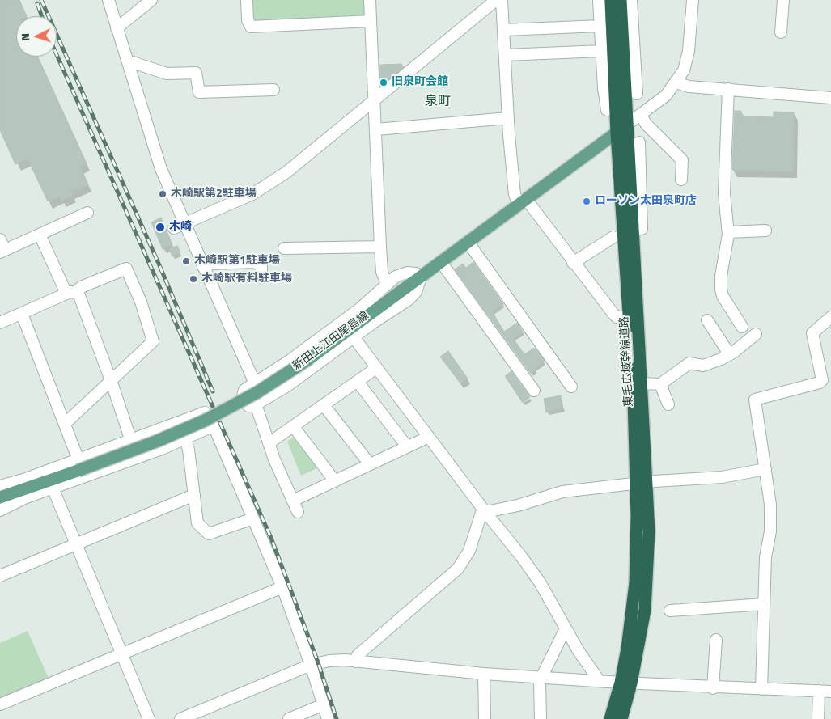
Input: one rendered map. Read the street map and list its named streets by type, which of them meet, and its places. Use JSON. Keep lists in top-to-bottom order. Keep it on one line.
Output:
{"streets":{"highway":["東毛広域幹線道路"],"main road":["新田上江田尾島線"]},"crossings":[["新田上江田尾島線","東毛広域幹線道路"]],"districts":["泉町"],"places":["旧泉町会館","木崎駅第2駐車場","ローソン太田泉町店","木崎","木崎駅第1駐車場","木崎駅有料駐車場"],"north":"left"}
